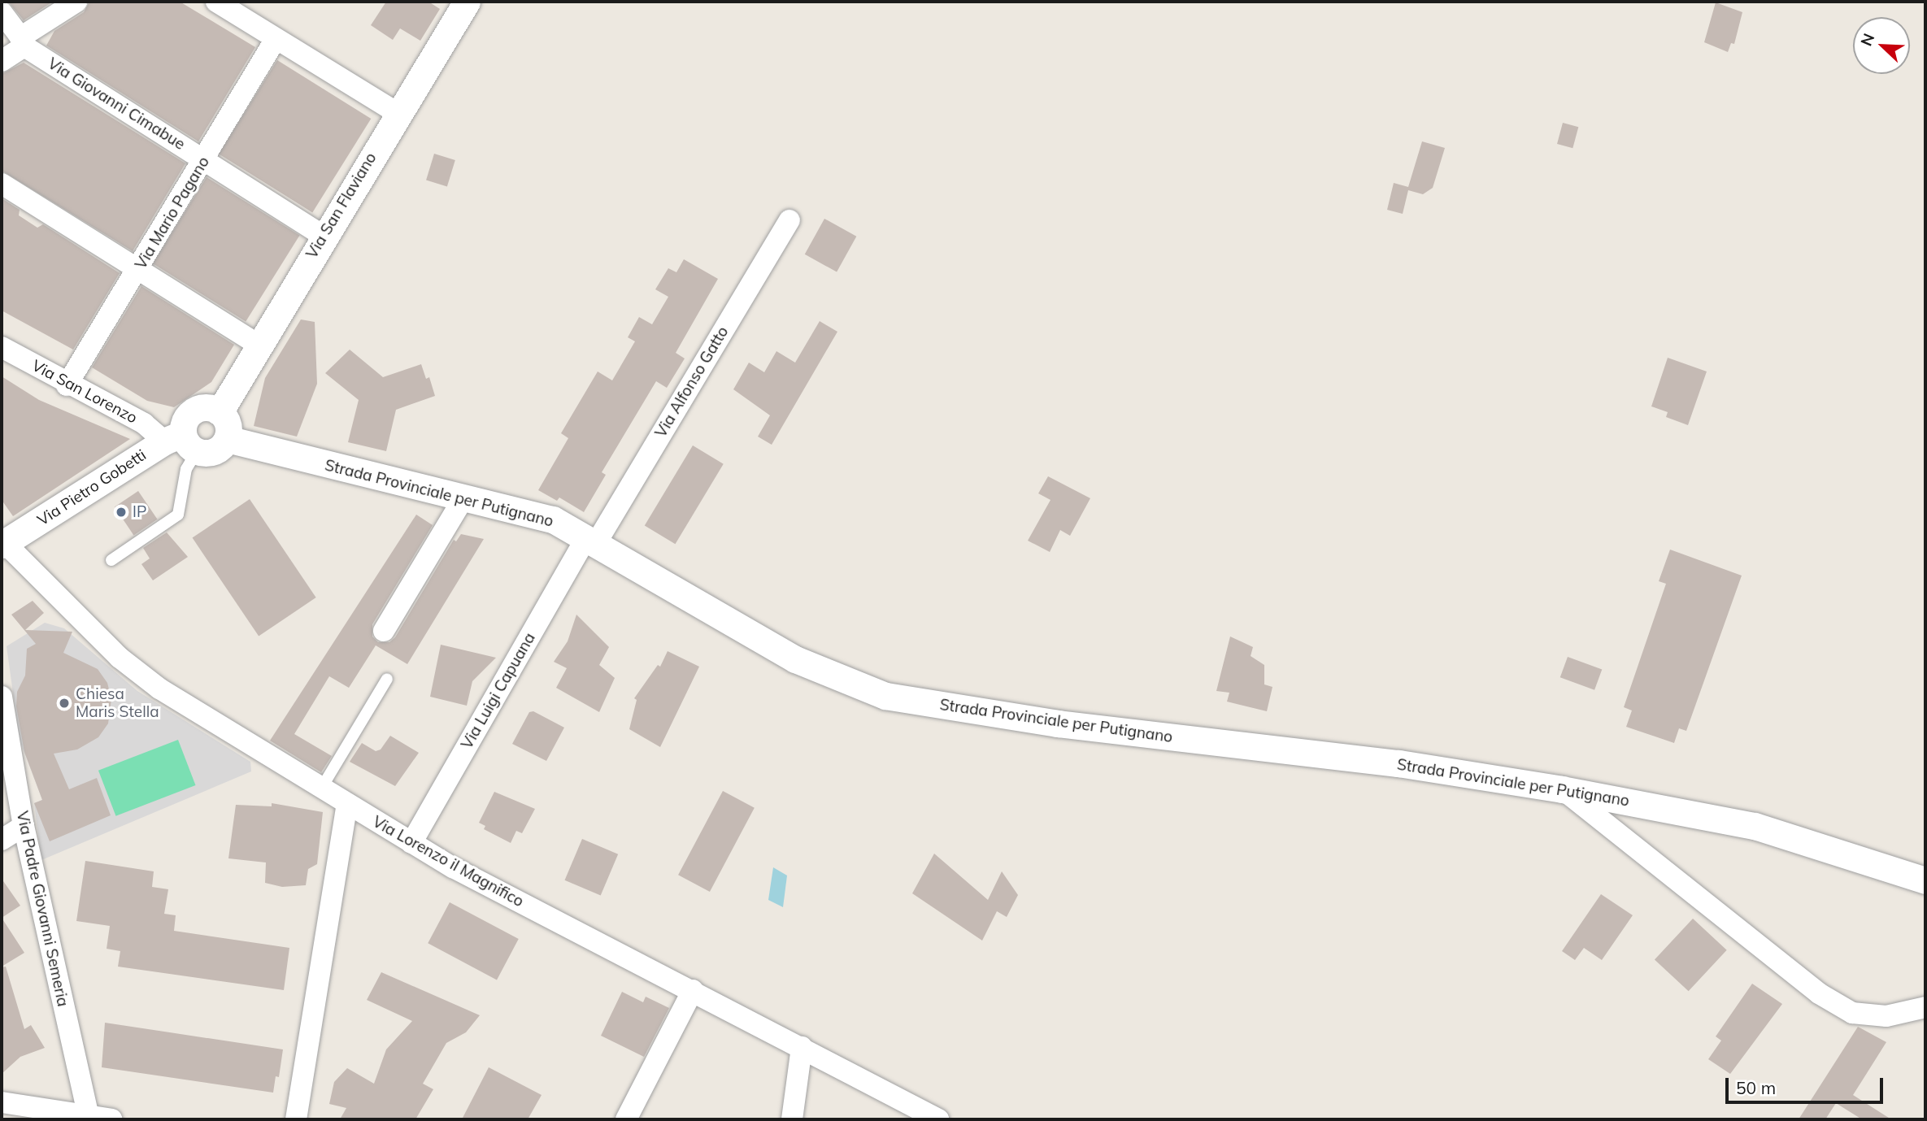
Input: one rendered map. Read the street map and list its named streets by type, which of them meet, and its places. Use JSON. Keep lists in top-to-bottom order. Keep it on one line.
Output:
{"streets":{"street":["Via Giovanni Cimabue","Via San Flaviano","Via Mario Pagano","Via Alfonso Gatto","Via San Lorenzo","Via Pietro Gobetti","Strada Provinciale per Putignano","Via Luigi Capuana","Via Lorenzo il Magnifico","Via Padre Giovanni Semeria"]},"crossings":[["Via Giovanni Cimabue","Via San Flaviano"],["Via Giovanni Cimabue","Via Mario Pagano"],["Via San Flaviano","Via San Lorenzo"],["Via San Flaviano","Via Pietro Gobetti"],["Via San Flaviano","Strada Provinciale per Putignano"],["Via Mario Pagano","Via San Lorenzo"],["Via Alfonso Gatto","Strada Provinciale per Putignano"],["Via Alfonso Gatto","Via Luigi Capuana"],["Via San Lorenzo","Via Pietro Gobetti"],["Via San Lorenzo","Strada Provinciale per Putignano"],["Via Pietro Gobetti","Strada Provinciale per Putignano"],["Via Pietro Gobetti","Via Lorenzo il Magnifico"],["Strada Provinciale per Putignano","Via Luigi Capuana"],["Via Luigi Capuana","Via Lorenzo il Magnifico"]],"places":["IP","Chiesa Maris Stella"],"scale_bar":"50 m","north":"top left"}
